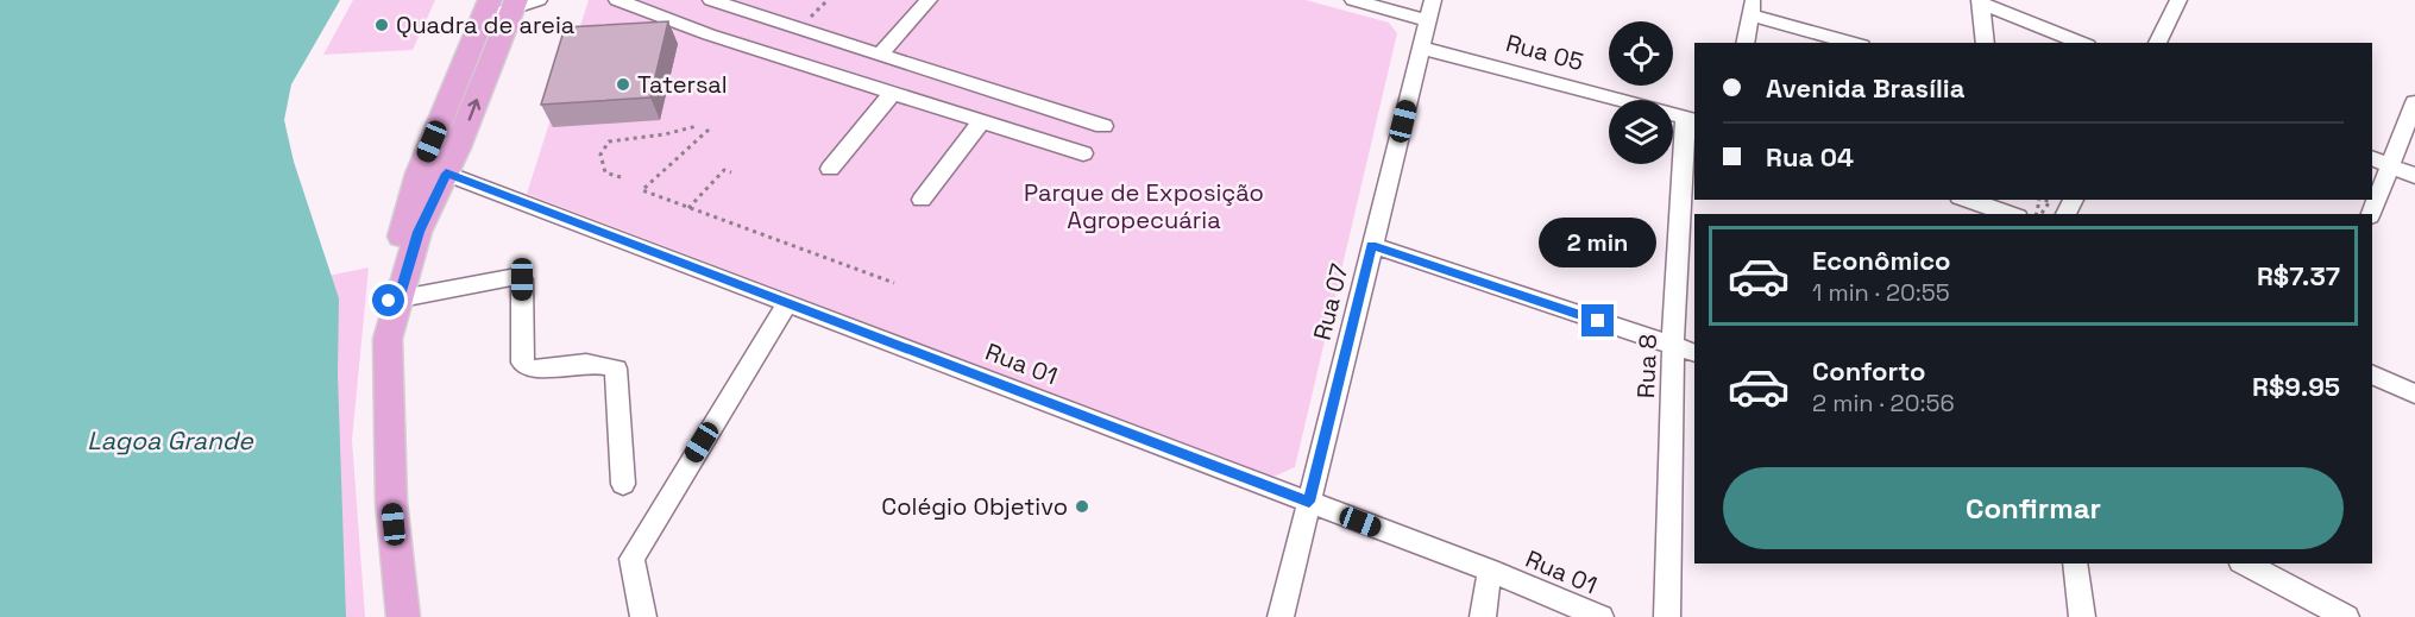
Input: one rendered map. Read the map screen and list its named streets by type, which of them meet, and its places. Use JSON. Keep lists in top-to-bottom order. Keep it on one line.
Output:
{"streets":{"street":["Rua 05","Rua 07","Rua 01","Rua 8"]},"crossings":[["Rua 05","Rua 07"],["Rua 05","Rua 8"],["Rua 07","Rua 01"]],"water":["Lagoa Grande"],"parks":["Parque de Exposição Agropecuária"],"places":["Quadra de areia","Tatersal","Colégio Objetivo"],"page":{"banner":["Avenida Brasília","Rua 04"],"bubble":"2 min","list":[{"name":"Econômico","note":"1 min · 20:55","value":"R$7.37"},{"name":"Conforto","note":"2 min · 20:56","value":"R$9.95"}],"buttons":"Confirmar"}}
